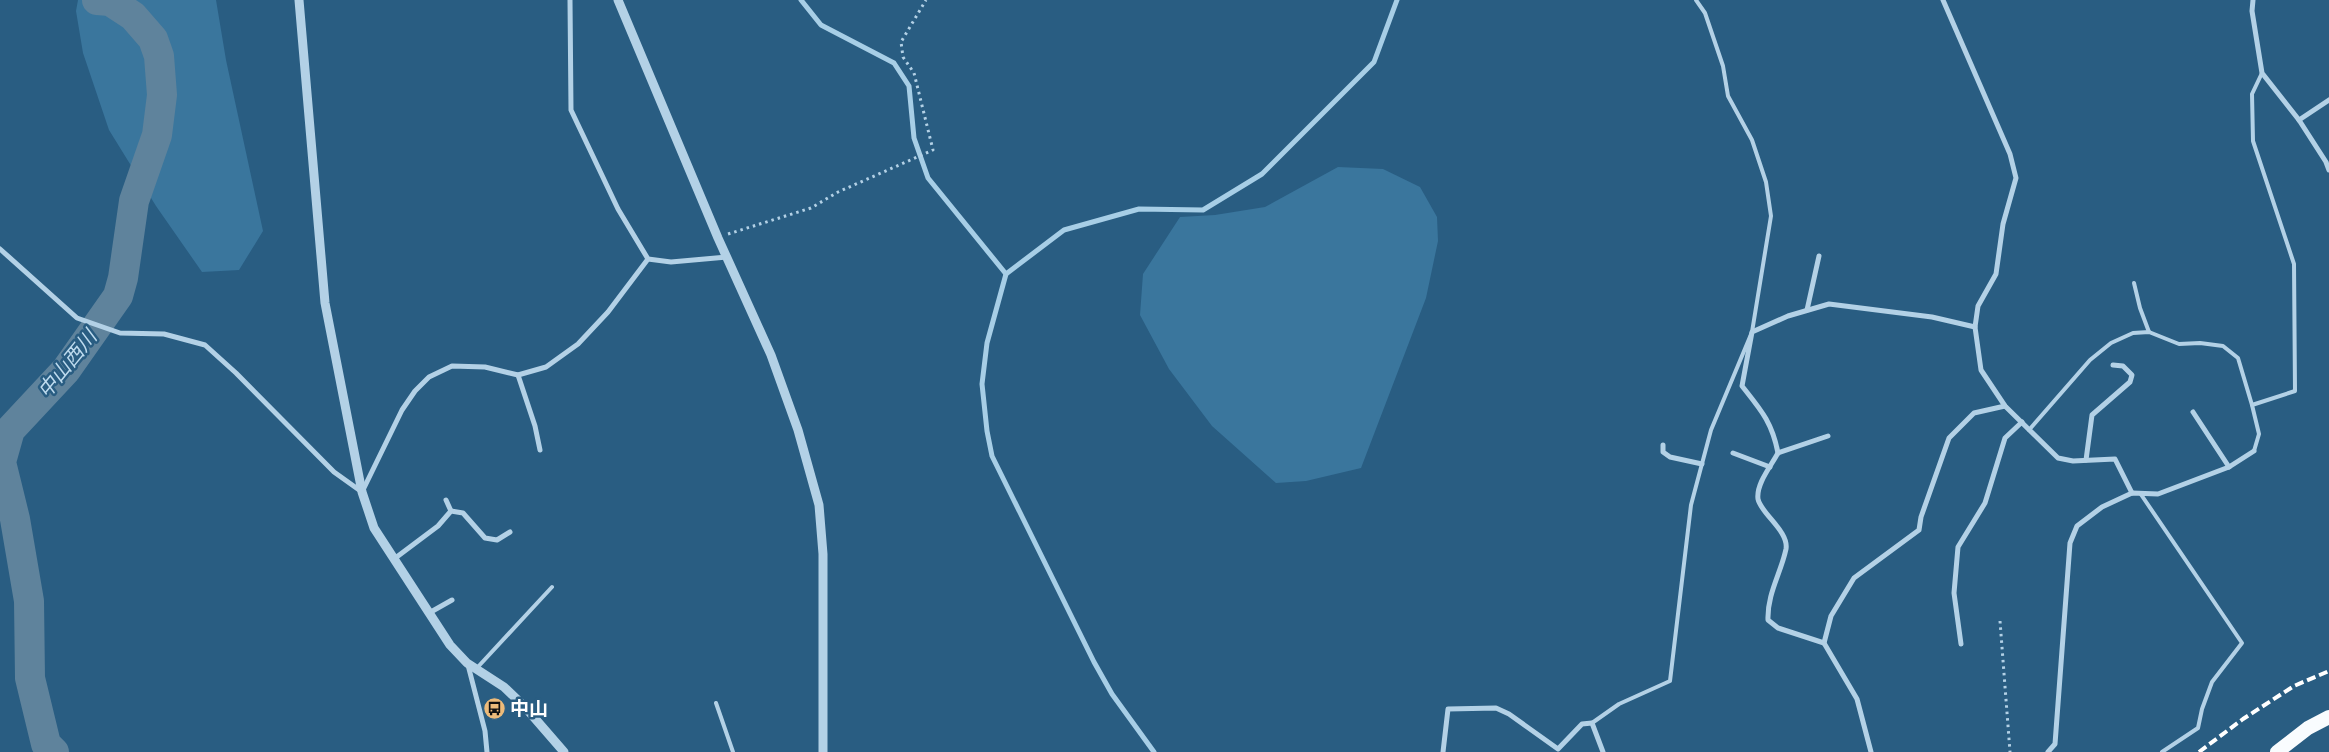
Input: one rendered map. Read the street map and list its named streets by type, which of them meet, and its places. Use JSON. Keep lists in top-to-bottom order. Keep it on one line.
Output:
{"water":["中山西川"],"places":{"bus stop":["中山"]}}
